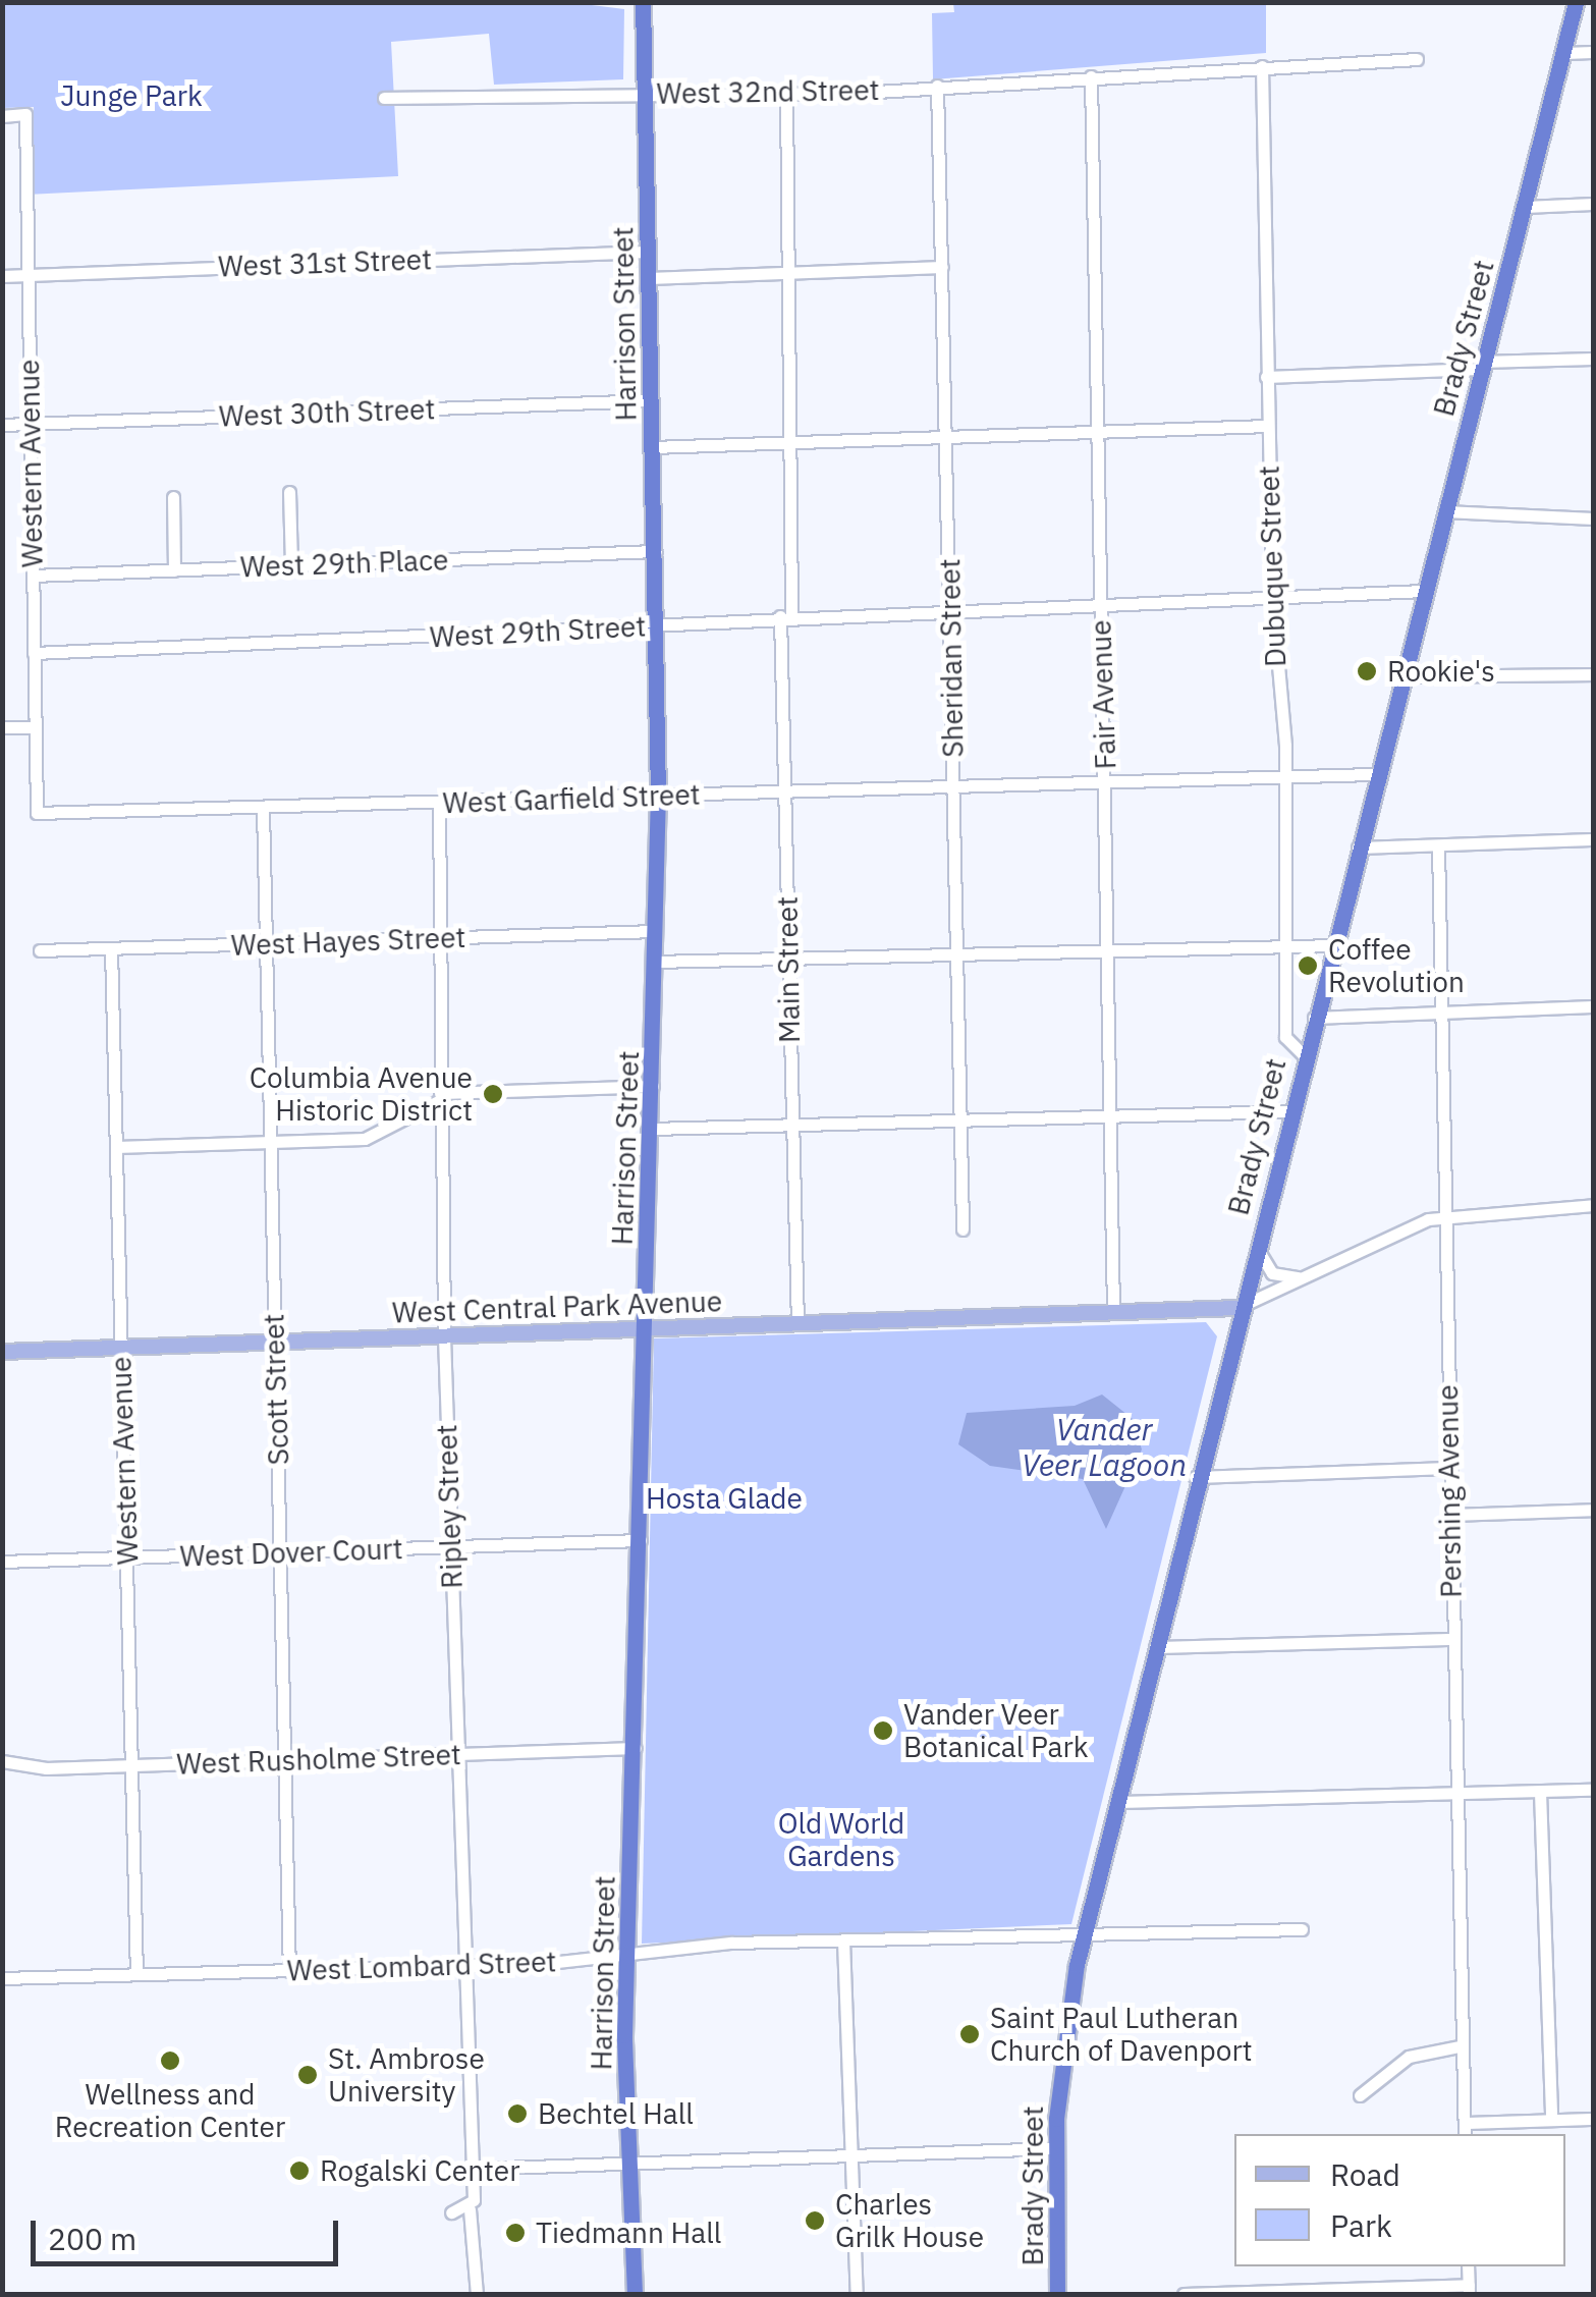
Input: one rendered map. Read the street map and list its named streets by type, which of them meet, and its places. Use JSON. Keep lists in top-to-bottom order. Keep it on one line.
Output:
{"streets":{"highway":["Harrison Street","Brady Street"],"main road":["West Central Park Avenue"],"street":["West 32nd Street","West 31st Street","West 30th Street","Western Avenue","West 29th Place","Dubuque Street","West 29th Street","Sheridan Street","Fair Avenue","West Garfield Street","West Hayes Street","Main Street","Scott Street","Pershing Avenue","Ripley Street","West Dover Court","West Rusholme Street","West Lombard Street"]},"crossings":[["West 32nd Street","Harrison Street"],["West 32nd Street","Dubuque Street"],["West 32nd Street","Sheridan Street"],["West 32nd Street","Fair Avenue"],["West 32nd Street","Main Street"],["West 31st Street","Harrison Street"],["West 31st Street","Western Avenue"],["Harrison Street","West 30th Street"],["Harrison Street","West 29th Place"],["Harrison Street","West 29th Street"],["Harrison Street","West Garfield Street"],["Harrison Street","West Hayes Street"],["Harrison Street","West Central Park Avenue"],["Harrison Street","West Dover Court"],["Harrison Street","West Rusholme Street"],["Harrison Street","West Lombard Street"],["Brady Street","Dubuque Street"],["Brady Street","West 29th Street"],["Brady Street","West Garfield Street"],["Brady Street","West Central Park Avenue"],["Brady Street","West Lombard Street"],["West 30th Street","Western Avenue"],["Western Avenue","West 29th Place"],["Western Avenue","West 29th Street"],["Western Avenue","West Garfield Street"],["Western Avenue","West Hayes Street"],["Western Avenue","West Central Park Avenue"],["Western Avenue","West Dover Court"],["Western Avenue","West Rusholme Street"],["Western Avenue","West Lombard Street"],["Dubuque Street","West 29th Street"],["Dubuque Street","West Garfield Street"],["West 29th Street","Sheridan Street"],["West 29th Street","Fair Avenue"],["West 29th Street","Main Street"],["Sheridan Street","West Garfield Street"],["Fair Avenue","West Garfield Street"],["Fair Avenue","West Central Park Avenue"],["West Garfield Street","Main Street"],["West Garfield Street","Scott Street"],["West Garfield Street","Ripley Street"],["West Hayes Street","Scott Street"],["West Hayes Street","Ripley Street"],["Main Street","West Central Park Avenue"],["West Central Park Avenue","Scott Street"],["West Central Park Avenue","Ripley Street"],["Scott Street","West Dover Court"],["Scott Street","West Rusholme Street"],["Scott Street","West Lombard Street"],["Ripley Street","West Dover Court"],["Ripley Street","West Rusholme Street"],["Ripley Street","West Lombard Street"]],"water":["Vander Veer Lagoon"],"parks":["Junge Park","Hosta Glade","Old World Gardens"],"places":["Rookie's","Coffee Revolution","Columbia Avenue Historic District","Vander Veer Botanical Park","Saint Paul Lutheran Church of Davenport","Wellness and Recreation Center","St. Ambrose University","Bechtel Hall","Rogalski Center","Charles Grilk House","Tiedmann Hall"],"legend":["Road","Park"],"scale_bar":"200 m"}
